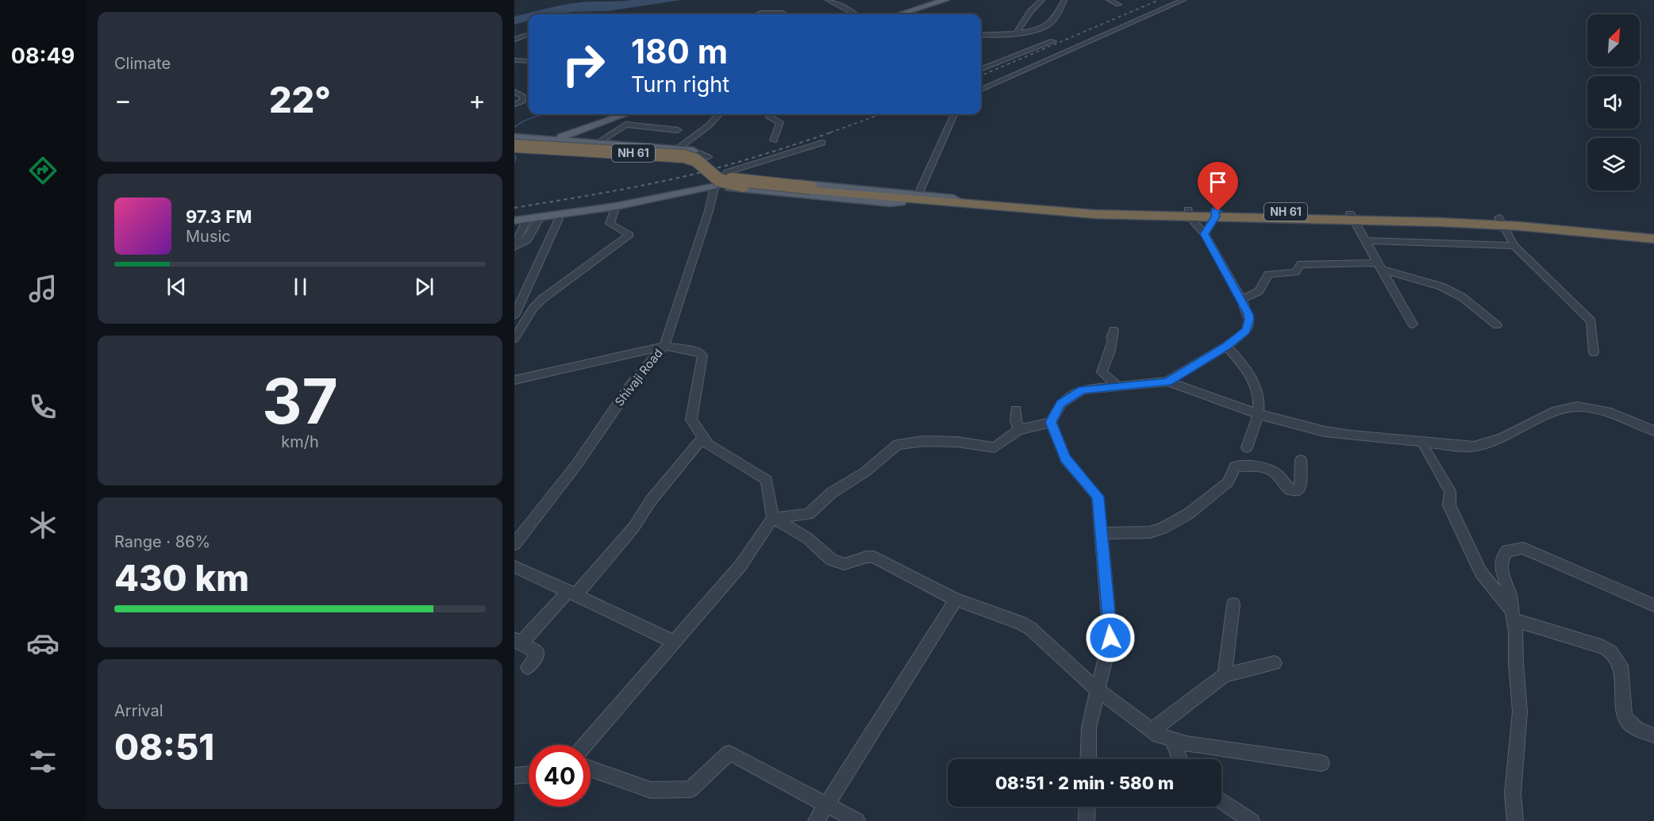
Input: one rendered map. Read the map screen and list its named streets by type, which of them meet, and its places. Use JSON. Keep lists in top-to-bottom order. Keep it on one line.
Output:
{"streets":{"highway":["NH 61"],"street":["Shivaji Road"]},"north":"top right","page":{"tabs":"08:49","tile":["Climate",["37","km/h"],["Range · 86%","430 km"],["Arrival","08:51"]],"turn":["180 m","Turn right"],"heat":["−","22°","+"],"song":["97.3 FM","Music"],"limit":"40","trip":"08:51 · 2 min · 580 m"}}
